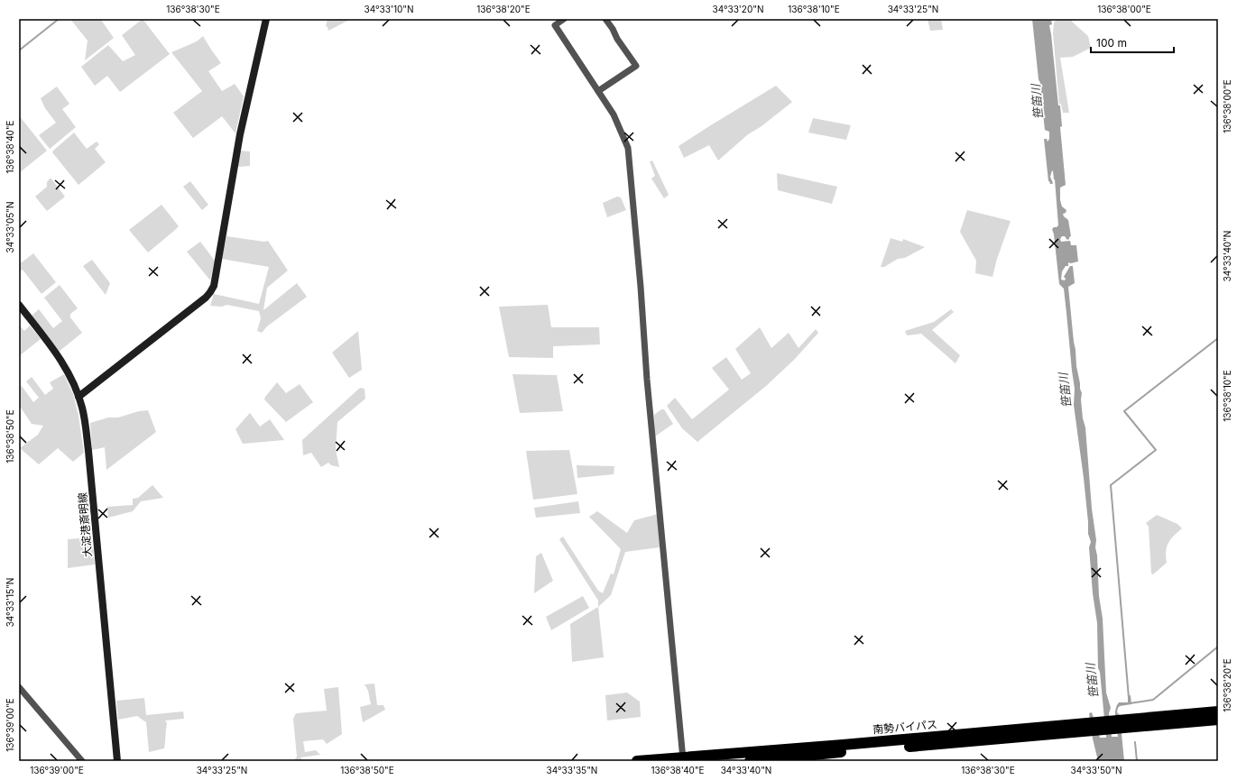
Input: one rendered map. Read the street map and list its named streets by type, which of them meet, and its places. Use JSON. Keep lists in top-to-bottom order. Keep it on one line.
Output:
{"streets":{"highway":["南勢バイパス"],"main road":["大淀港斎明線"]},"water":["笹笛川"],"scale_bar":"100 m","coordinates":["136°38'30\"E","34°33'10\"N","136°38'20\"E","34°33'20\"N","136°38'10\"E","34°33'25\"N","136°38'00\"E","136°38'40\"E","34°33'05\"N","34°33'40\"N","136°38'50\"E","34°33'15\"N","136°39'00\"E","34°33'35\"N","34°33'50\"N"]}
